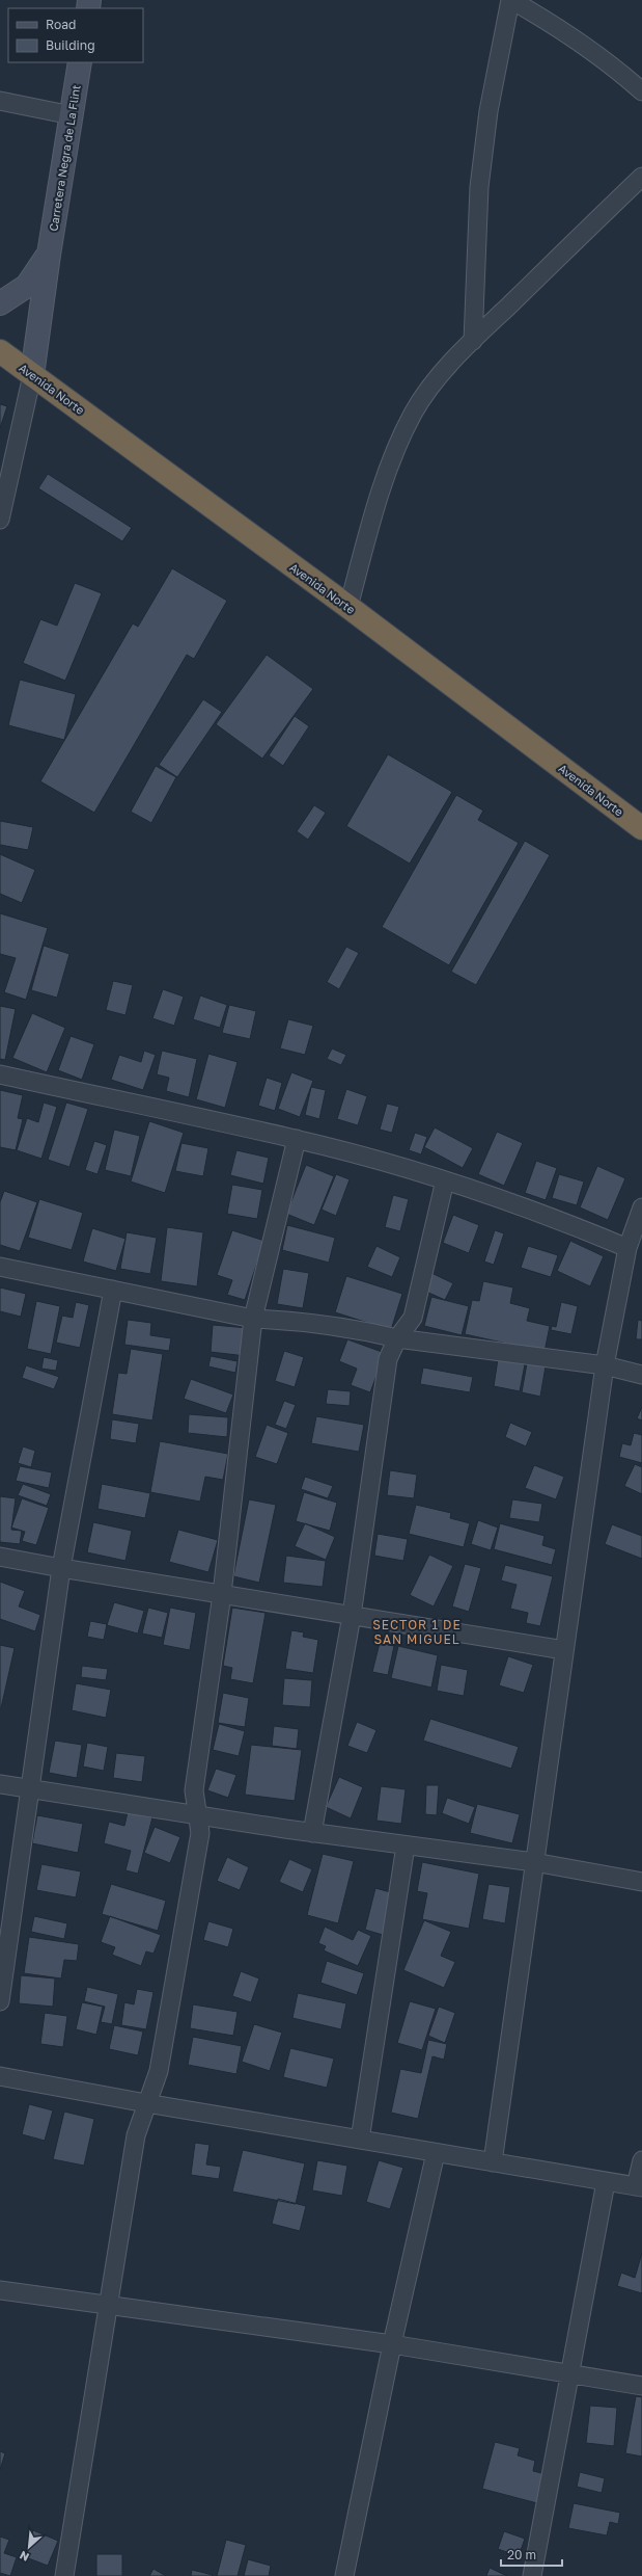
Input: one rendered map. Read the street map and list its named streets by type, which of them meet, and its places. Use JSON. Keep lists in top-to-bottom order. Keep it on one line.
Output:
{"streets":{"highway":["Avenida Norte"],"main road":["Carretera Negra de La Flint"]},"crossings":[["Carretera Negra de La Flint","Avenida Norte"]],"districts":["SECTOR 1 DE SAN MIGUEL"],"legend":["Road","Building"],"scale_bar":"20 m","north":"bottom left"}
